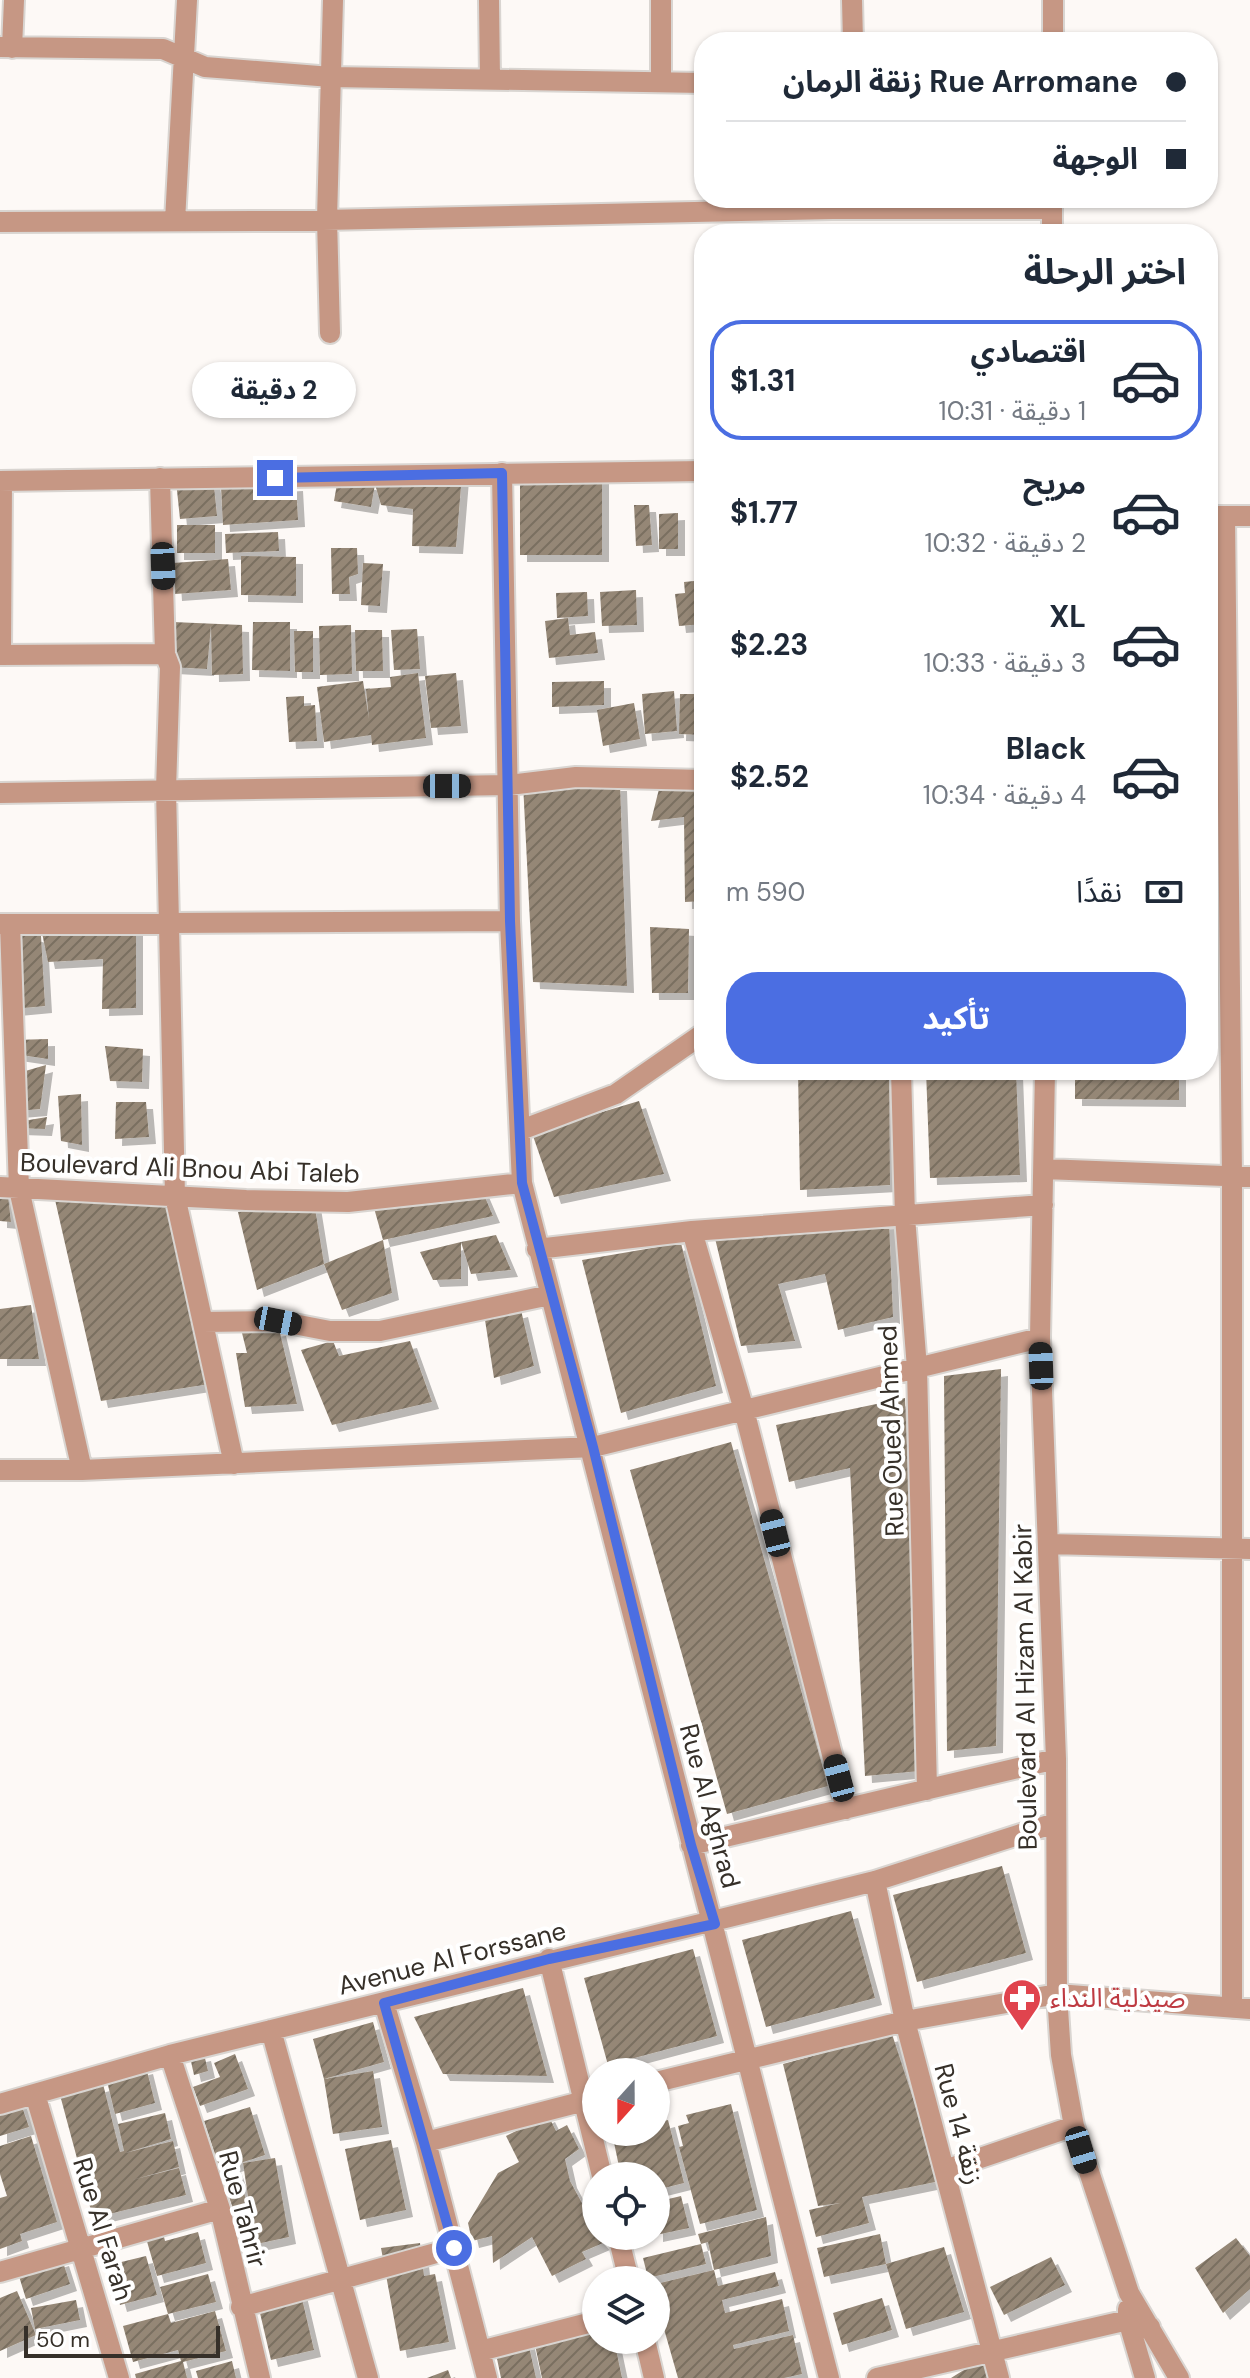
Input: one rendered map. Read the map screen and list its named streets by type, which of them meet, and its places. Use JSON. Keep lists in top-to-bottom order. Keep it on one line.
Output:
{"streets":{"street":["Boulevard Ali Bnou Abi Taleb","Rue Oued Ahmed","Boulevard Al Hizam Al Kabir","Rue Al Aghrad","Avenue Al Forssane","Rue 14 زنقة","Rue Tahrir","Rue Al Farah"]},"crossings":[["Boulevard Ali Bnou Abi Taleb","Rue Al Aghrad"],["Boulevard Al Hizam Al Kabir","Avenue Al Forssane"],["Rue Al Aghrad","Avenue Al Forssane"],["Avenue Al Forssane","Rue 14 زنقة"],["Avenue Al Forssane","Rue Tahrir"],["Avenue Al Forssane","Rue Al Farah"]],"places":{"pharmacy":["صيدلية النداء"]},"scale_bar":"50 m","north":"bottom","page":{"banner":["Rue Arromane زنقة الرمان","الوجهة"],"heading":"اختر الرحلة","list":[{"name":"اقتصادي","note":"1 دقيقة · 10:31","value":"$1.31"},{"name":"مريح","note":"2 دقيقة · 10:32","value":"$1.77"},{"name":"XL","note":"3 دقيقة · 10:33","value":"$2.23"},{"name":"Black","note":"4 دقيقة · 10:34","value":"$2.52"}],"bubble":"2 دقيقة","pay":["نقدًا","590 m"],"buttons":"تأكيد","scale":"50 m"}}
